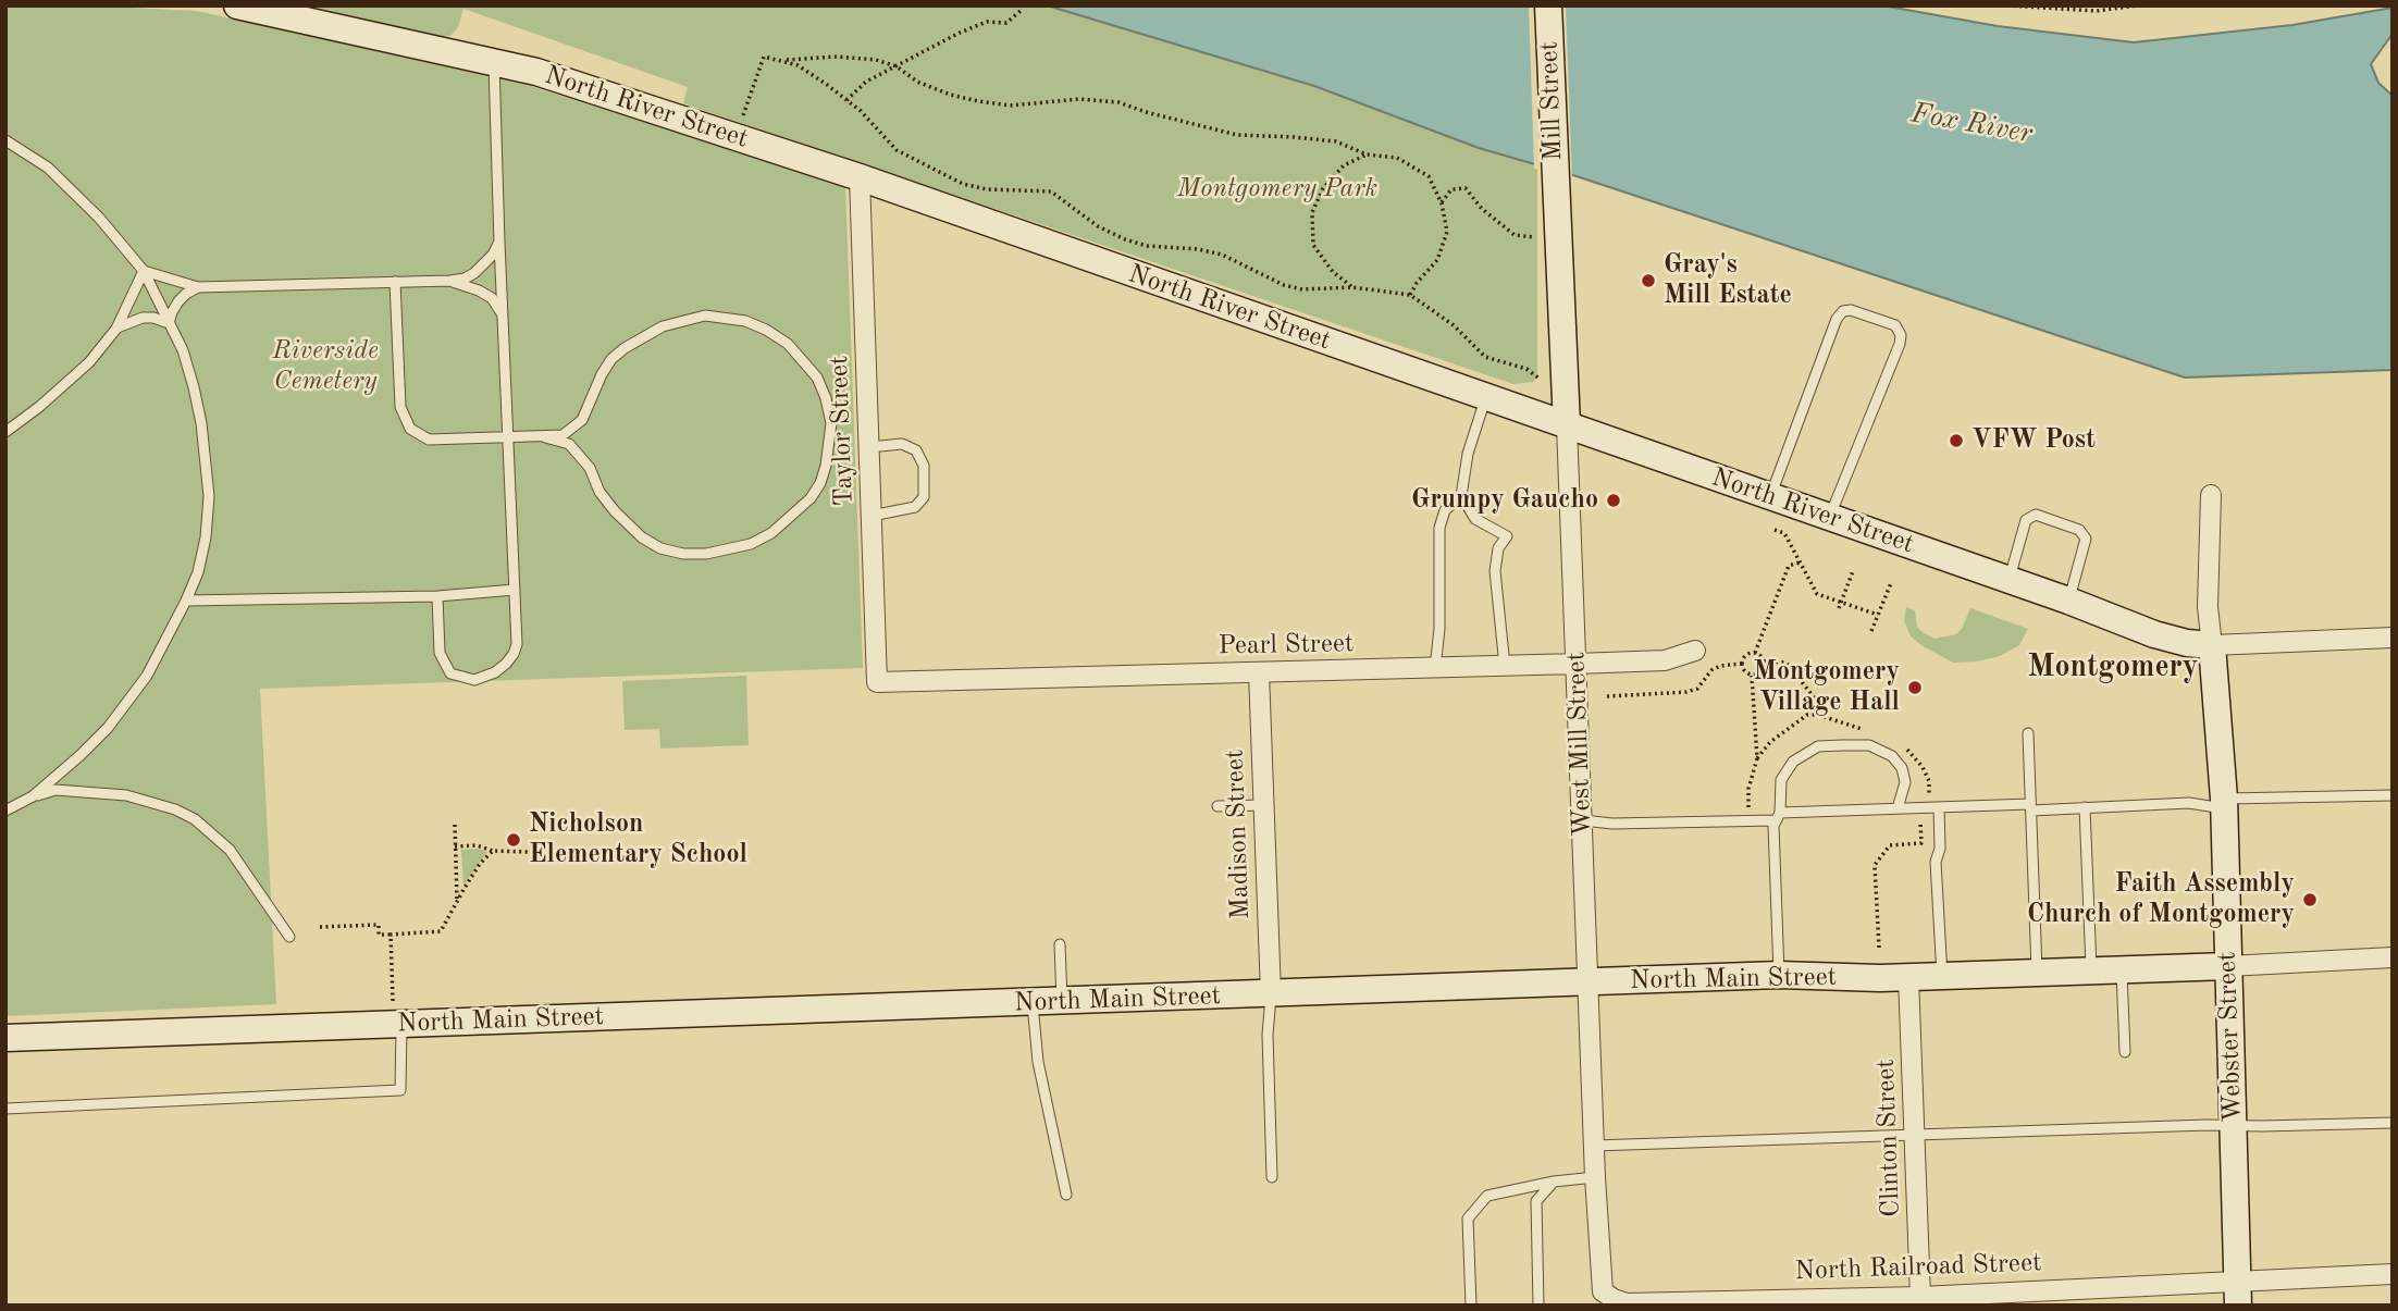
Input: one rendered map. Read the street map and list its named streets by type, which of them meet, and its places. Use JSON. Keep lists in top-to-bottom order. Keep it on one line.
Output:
{"streets":{"street":["Mill Street","North River Street","Taylor Street","Pearl Street","West Mill Street","Madison Street","North Main Street","Webster Street","Clinton Street","North Railroad Street"]},"crossings":[["Mill Street","West Mill Street"],["North River Street","Taylor Street"],["North River Street","West Mill Street"],["North River Street","Webster Street"],["Taylor Street","Pearl Street"],["Pearl Street","West Mill Street"],["Pearl Street","Madison Street"],["West Mill Street","North Main Street"],["West Mill Street","North Railroad Street"],["Madison Street","North Main Street"],["North Main Street","Webster Street"],["North Main Street","Clinton Street"],["Webster Street","North Railroad Street"],["Clinton Street","North Railroad Street"]],"districts":["Montgomery"],"water":["Fox River"],"parks":["Montgomery Park","Riverside Cemetery"],"places":["Gray's Mill Estate","VFW Post","Grumpy Gaucho","Montgomery Village Hall","Nicholson Elementary School","Faith Assembly Church of Montgomery"]}
